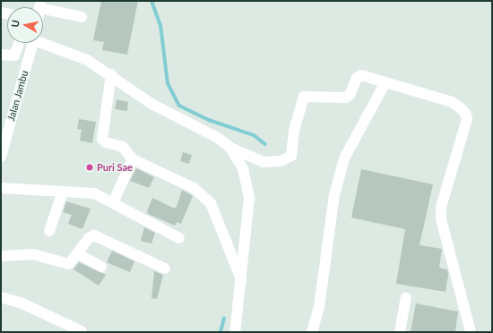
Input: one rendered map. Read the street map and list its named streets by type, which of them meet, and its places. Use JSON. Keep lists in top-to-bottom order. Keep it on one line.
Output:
{"streets":{"street":["Jalan Jambu"]},"places":["Puri Sae"],"north":"left"}
